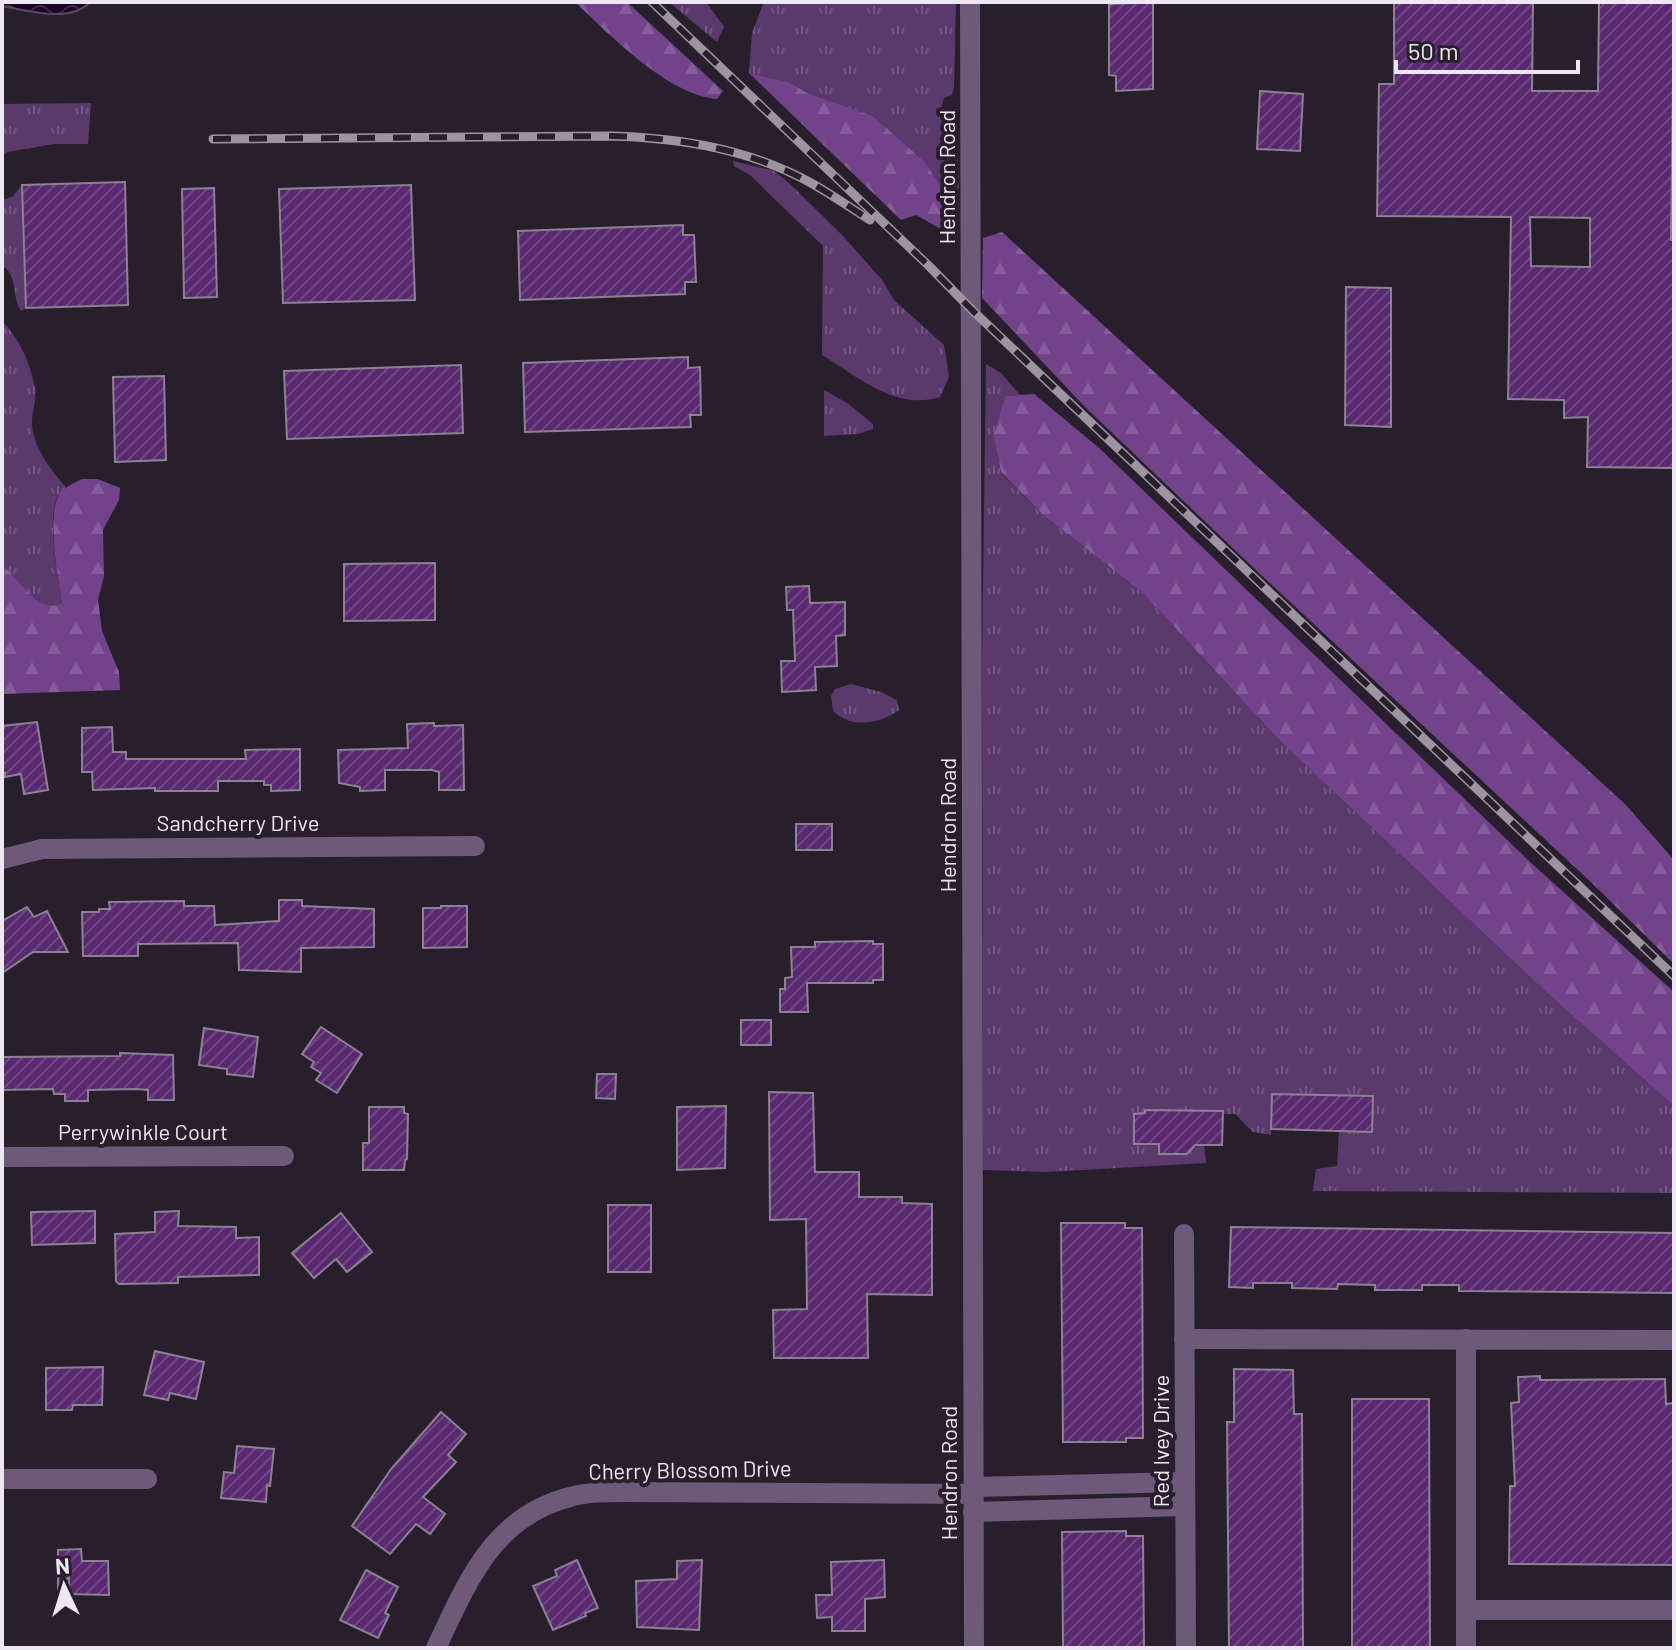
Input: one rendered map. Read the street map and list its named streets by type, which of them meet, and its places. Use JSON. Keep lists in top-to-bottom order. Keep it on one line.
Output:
{"streets":{"street":["Hendron Road","Sandcherry Drive","Perrywinkle Court","Red Ivey Drive","Cherry Blossom Drive"]},"crossings":[["Hendron Road","Cherry Blossom Drive"]],"scale_bar":"50 m","north":"top"}
